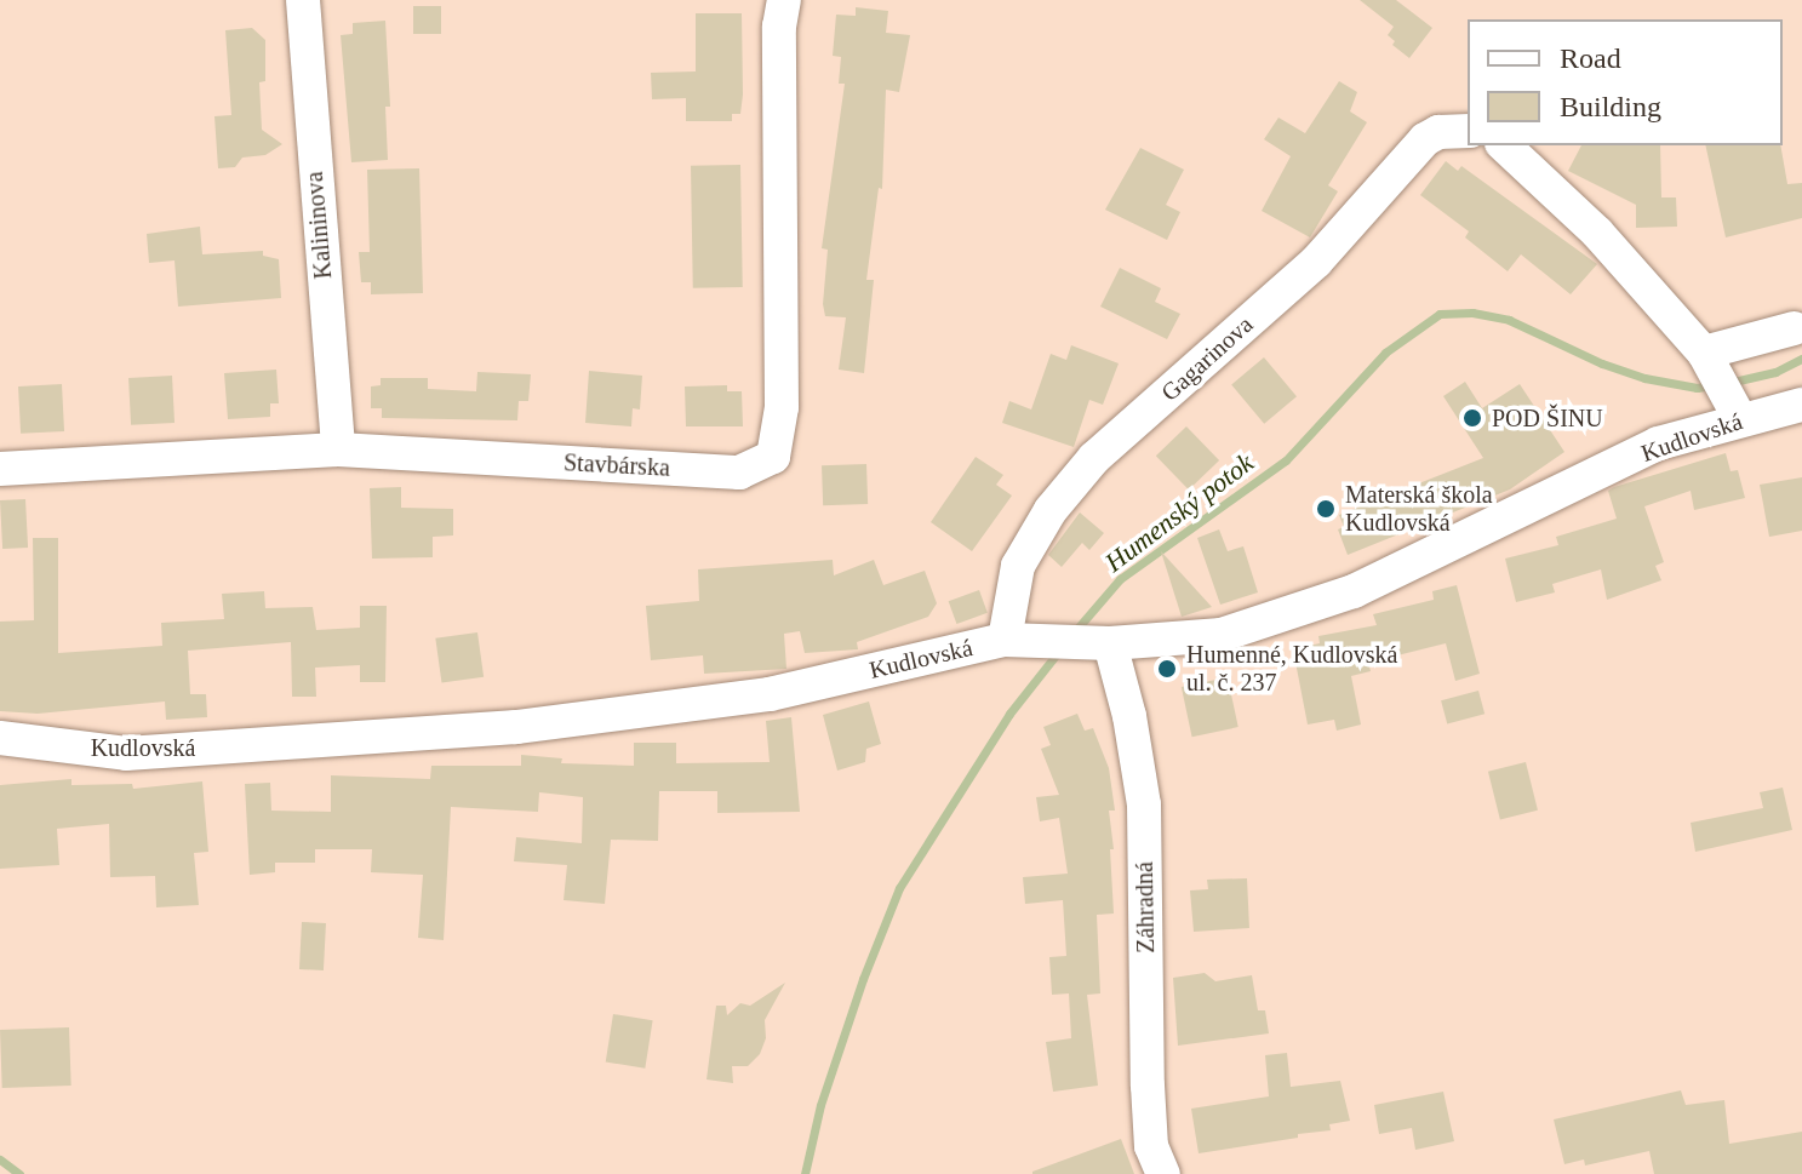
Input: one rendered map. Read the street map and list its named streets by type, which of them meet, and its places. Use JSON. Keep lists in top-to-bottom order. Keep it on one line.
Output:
{"streets":{"street":["Kalininova","Gagarinova","Kudlovská","Stavbárska","Záhradná"]},"crossings":[["Kalininova","Stavbárska"],["Gagarinova","Kudlovská"],["Kudlovská","Záhradná"]],"water":["Humenský potok"],"places":["POD ŠINU","Materská škola Kudlovská","Humenné, Kudlovská ul. č. 237"],"legend":["Road","Building"]}
